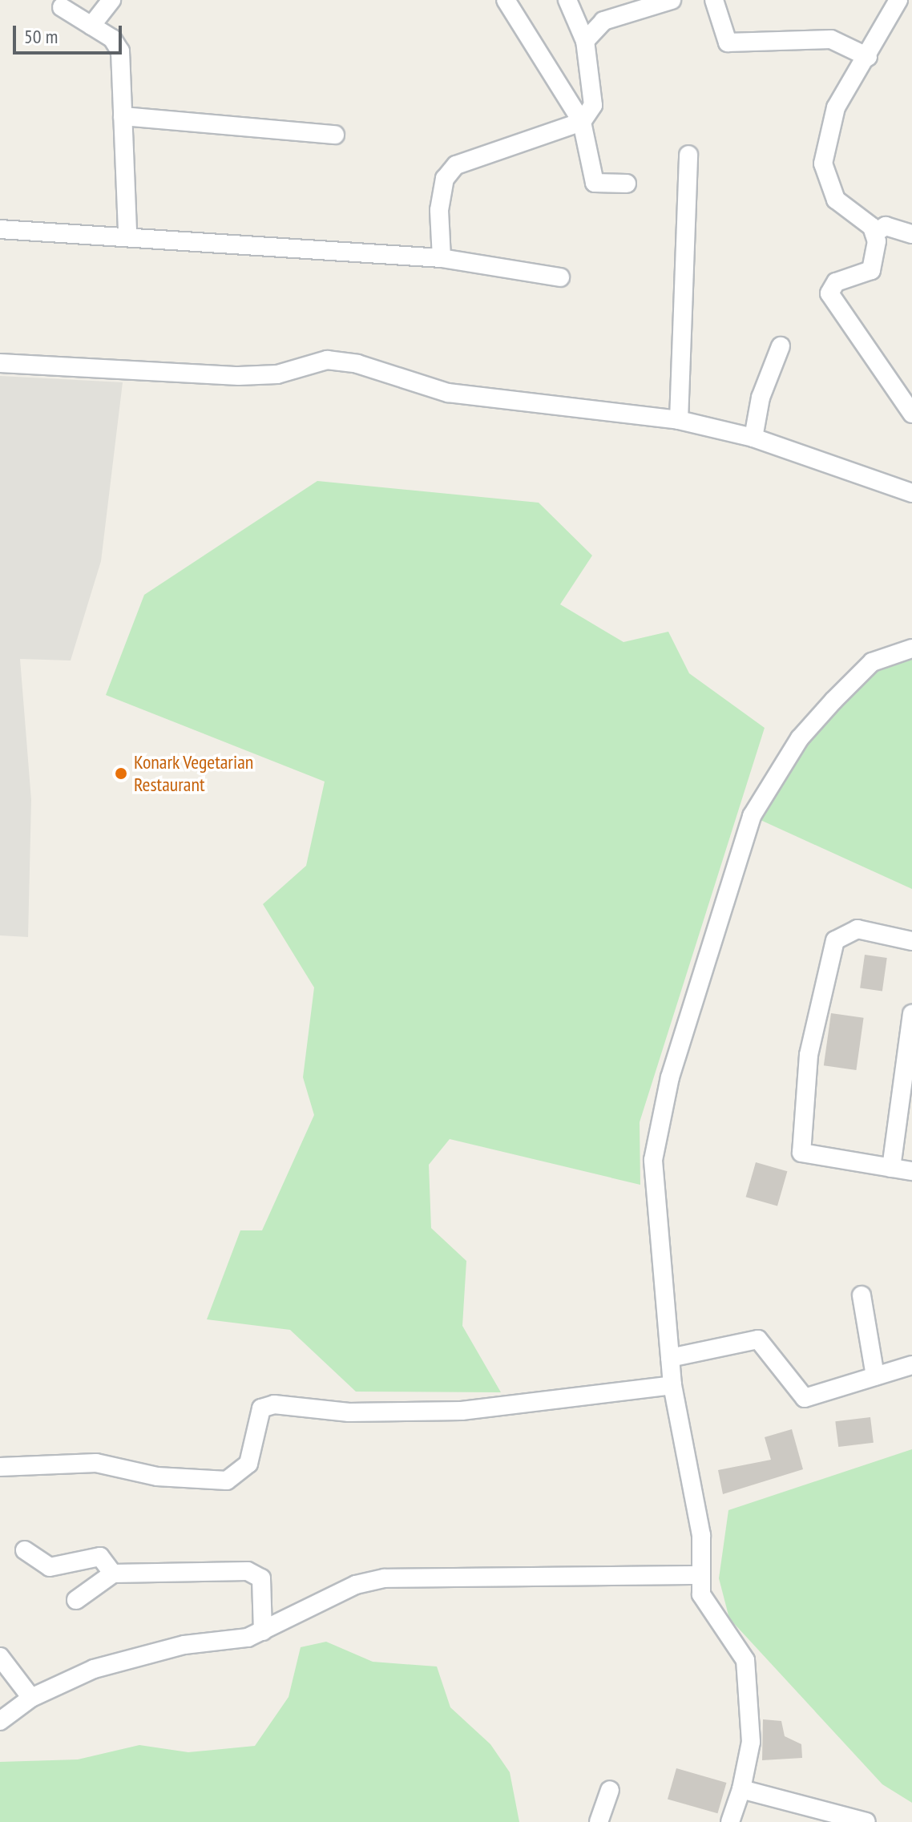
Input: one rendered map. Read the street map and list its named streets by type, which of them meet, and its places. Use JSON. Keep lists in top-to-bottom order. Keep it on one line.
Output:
{"places":["Konark Vegetarian Restaurant"],"scale_bar":"50 m"}
